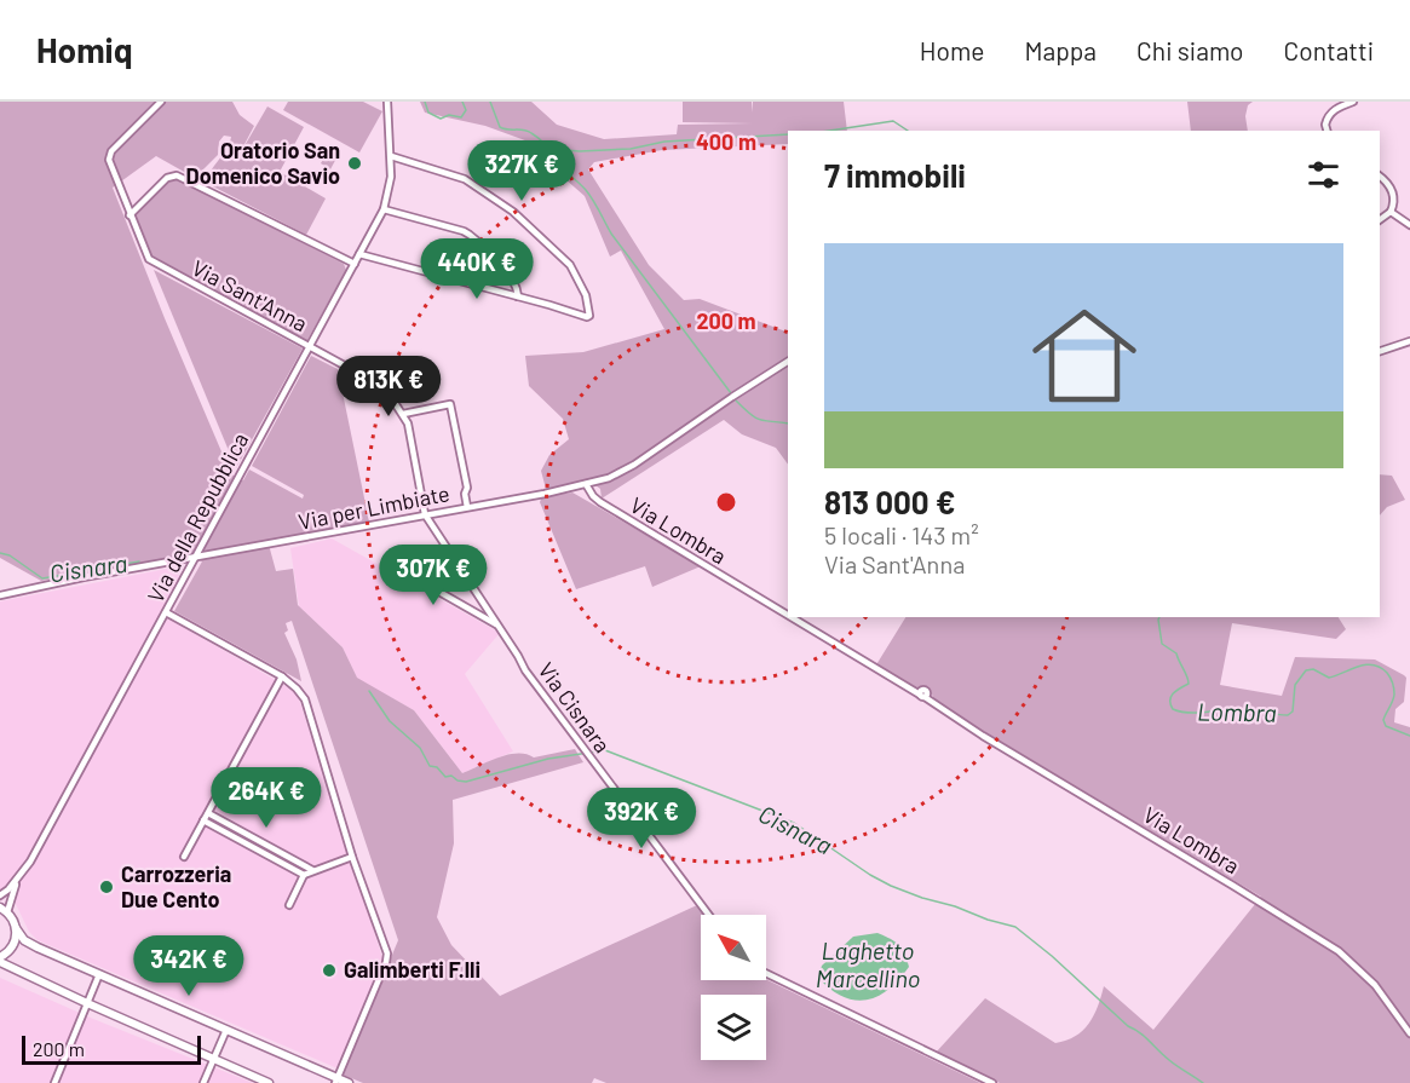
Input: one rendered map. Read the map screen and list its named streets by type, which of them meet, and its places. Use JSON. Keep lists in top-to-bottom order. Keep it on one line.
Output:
{"streets":{"street":["Via Sant'Anna","Via per Limbiate","Via della Repubblica","Via Lombra","Via Cisnara"]},"crossings":[["Via Sant'Anna","Via per Limbiate"],["Via Sant'Anna","Via della Repubblica"],["Via Sant'Anna","Via Cisnara"],["Via per Limbiate","Via della Repubblica"],["Via per Limbiate","Via Lombra"]],"water":["Cisnara","Lombra","Laghetto Marcellino"],"places":["Oratorio San Domenico Savio","Carrozzeria Due Cento","Galimberti F.lli"],"scale_bar":"200 m","north":"top left","page":{"header":"Homiq","nav":["Home","Mappa","Chi siamo","Contatti"],"heading":"7 immobili","price":["327K €","440K €","813K €","307K €","264K €","392K €","342K €"],"list":[{"name":"813 000 €","note":"5 locali · 143 m² · Via Sant'Anna"}],"scale":"200 m"},"rings":["400 m","200 m"]}
